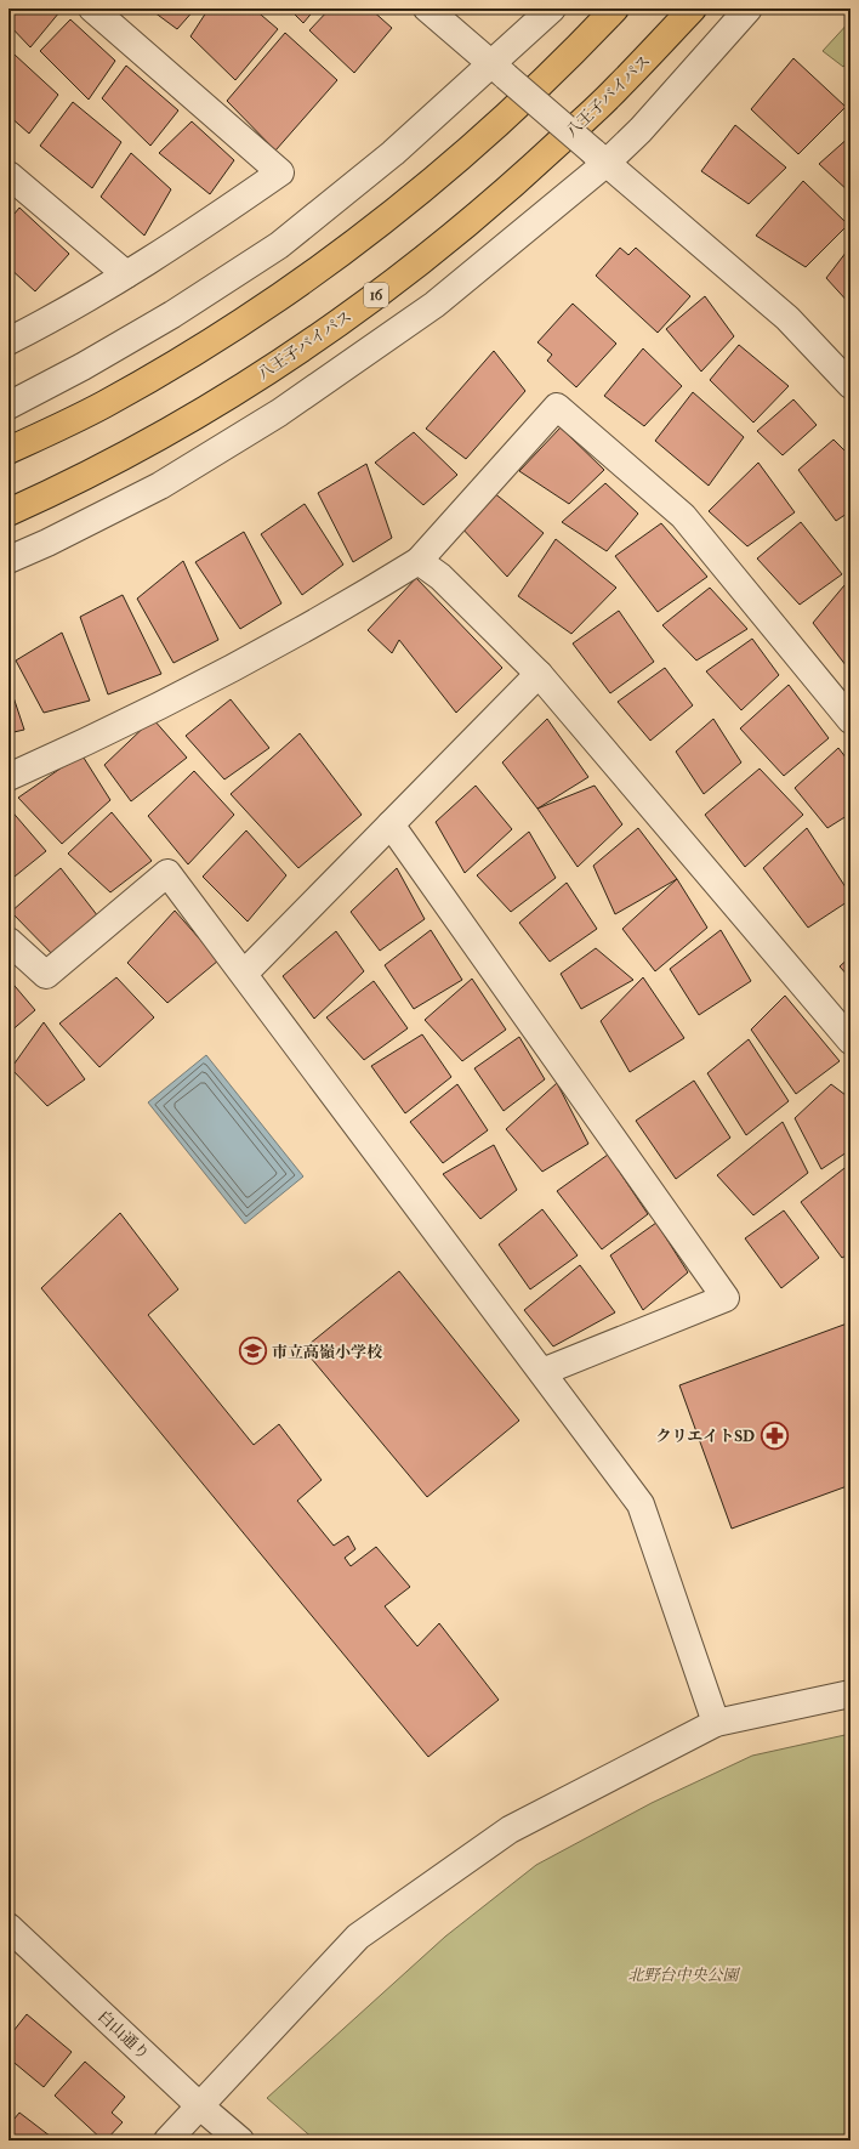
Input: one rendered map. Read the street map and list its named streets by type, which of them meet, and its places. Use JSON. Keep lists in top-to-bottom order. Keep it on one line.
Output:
{"streets":{"highway":["八王子バイパス","16"],"street":["白山通り"]},"parks":["北野台中央公園"],"places":{"school or university":["市立高嶺小学校"],"pharmacy":["クリエイトSD"]}}
